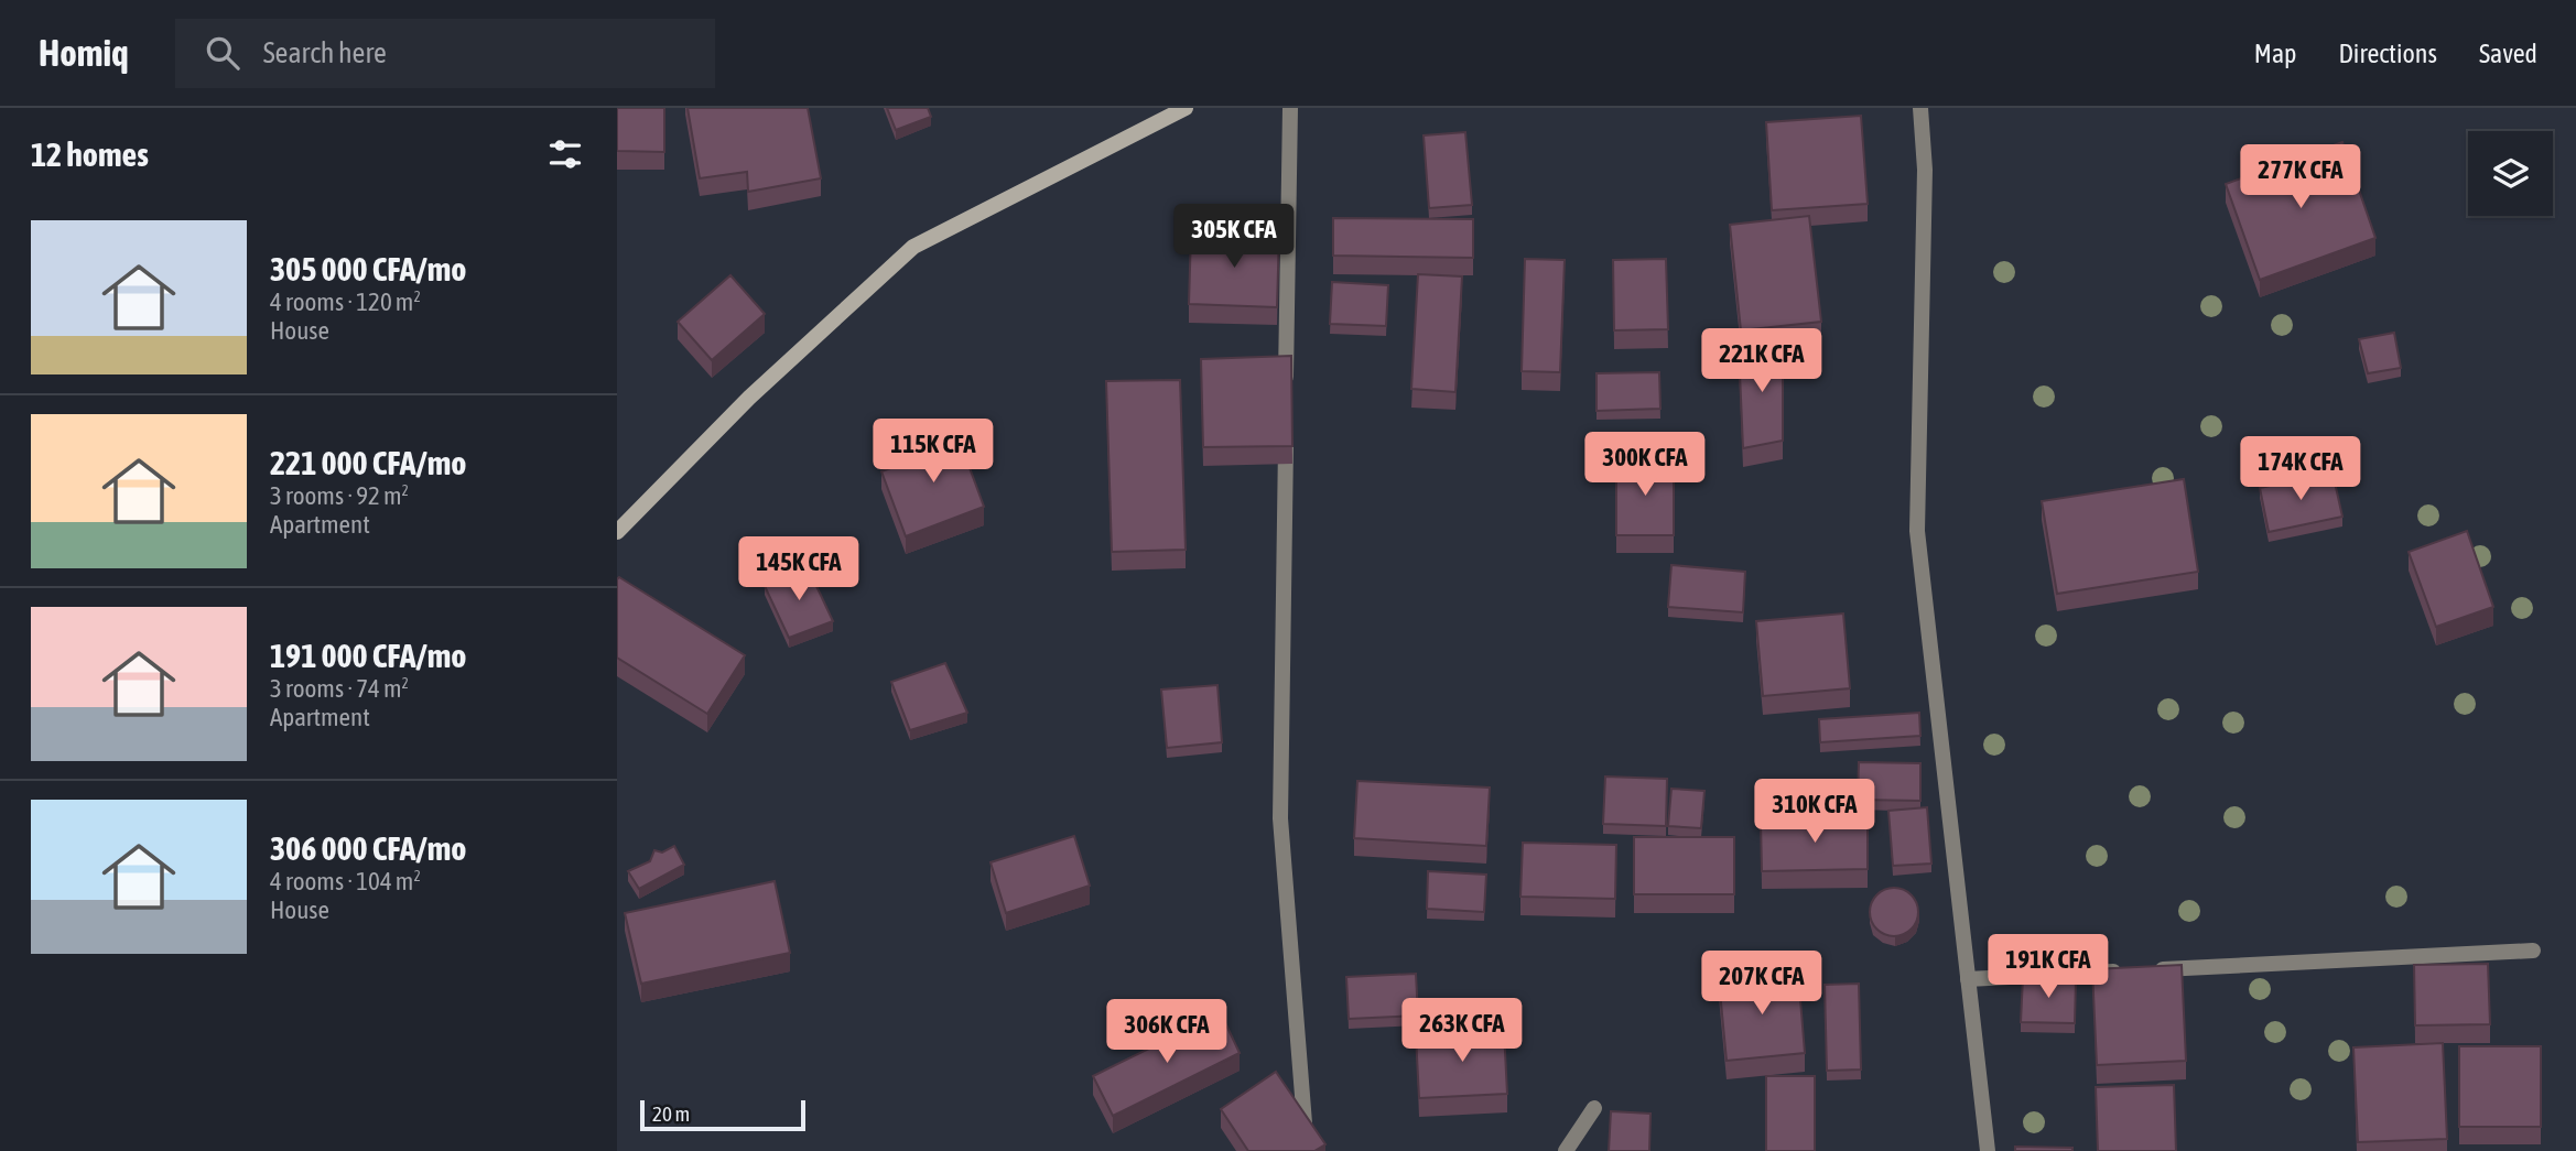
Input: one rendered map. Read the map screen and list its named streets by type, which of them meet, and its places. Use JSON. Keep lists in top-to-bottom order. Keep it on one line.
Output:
{"scale_bar":"20 m","page":{"header":"Homiq","search":"Search here","nav":["Map","Directions","Saved"],"heading":"12 homes","price":["277K CFA","305K CFA","221K CFA","115K CFA","300K CFA","174K CFA","145K CFA","310K CFA","191K CFA","207K CFA","263K CFA","306K CFA"],"list":[{"name":"305 000 CFA/mo","note":"4 rooms · 120 m² · House"},{"name":"221 000 CFA/mo","note":"3 rooms · 92 m² · Apartment"},{"name":"191 000 CFA/mo","note":"3 rooms · 74 m² · Apartment"},{"name":"306 000 CFA/mo","note":"4 rooms · 104 m² · House"}],"scale":"20 m"}}
